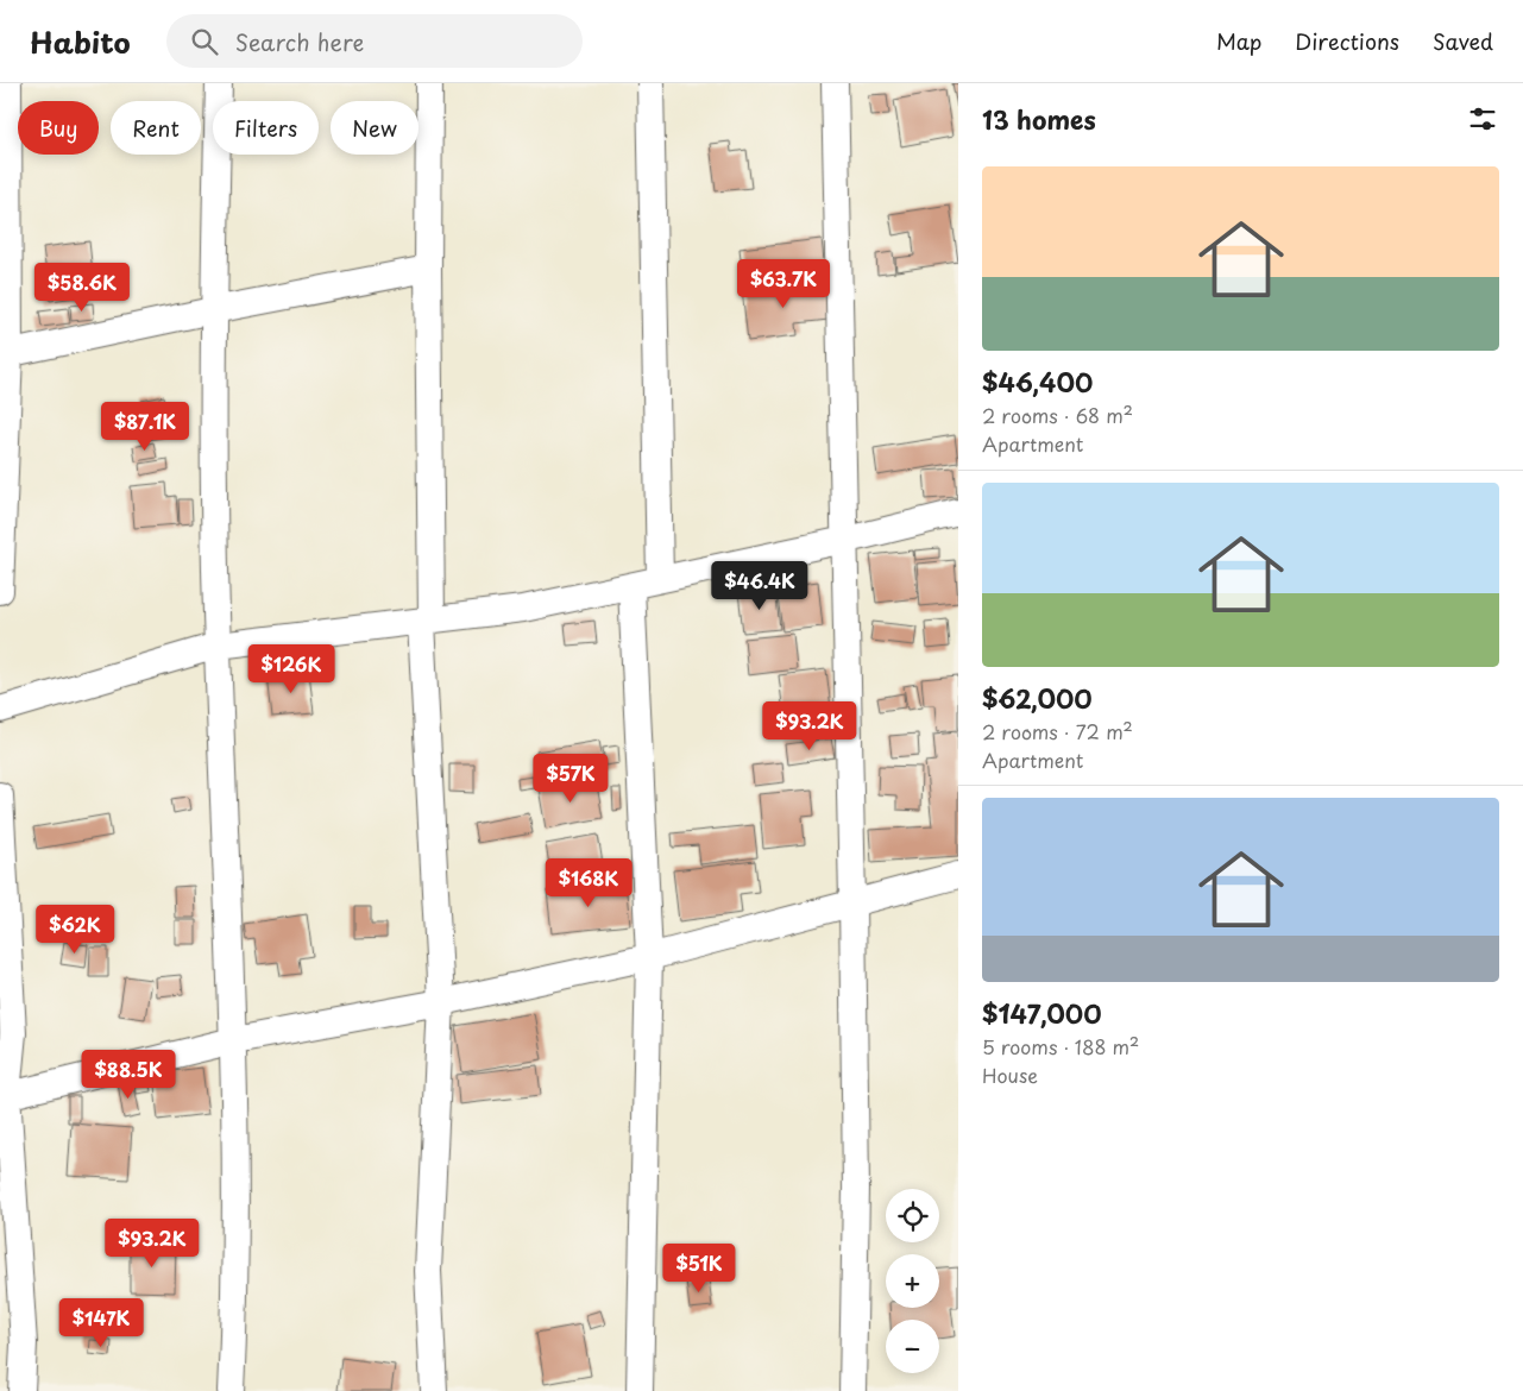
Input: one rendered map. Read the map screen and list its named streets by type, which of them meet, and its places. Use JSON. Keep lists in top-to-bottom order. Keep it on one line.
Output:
{"page":{"header":"Habito","search":"Search here","nav":["Map","Directions","Saved"],"heading":"13 homes","chip":["Buy","Rent","Filters","New"],"list":[{"name":"$46,400","note":"2 rooms · 68 m² · Apartment"},{"name":"$62,000","note":"2 rooms · 72 m² · Apartment"},{"name":"$147,000","note":"5 rooms · 188 m² · House"}],"price":["$63.7K","$58.6K","$87.1K","$46.4K","$126K","$93.2K","$57K","$168K","$62K","$88.5K","$93.2K","$51K","$147K"],"map_buttons":["+","−"]}}
